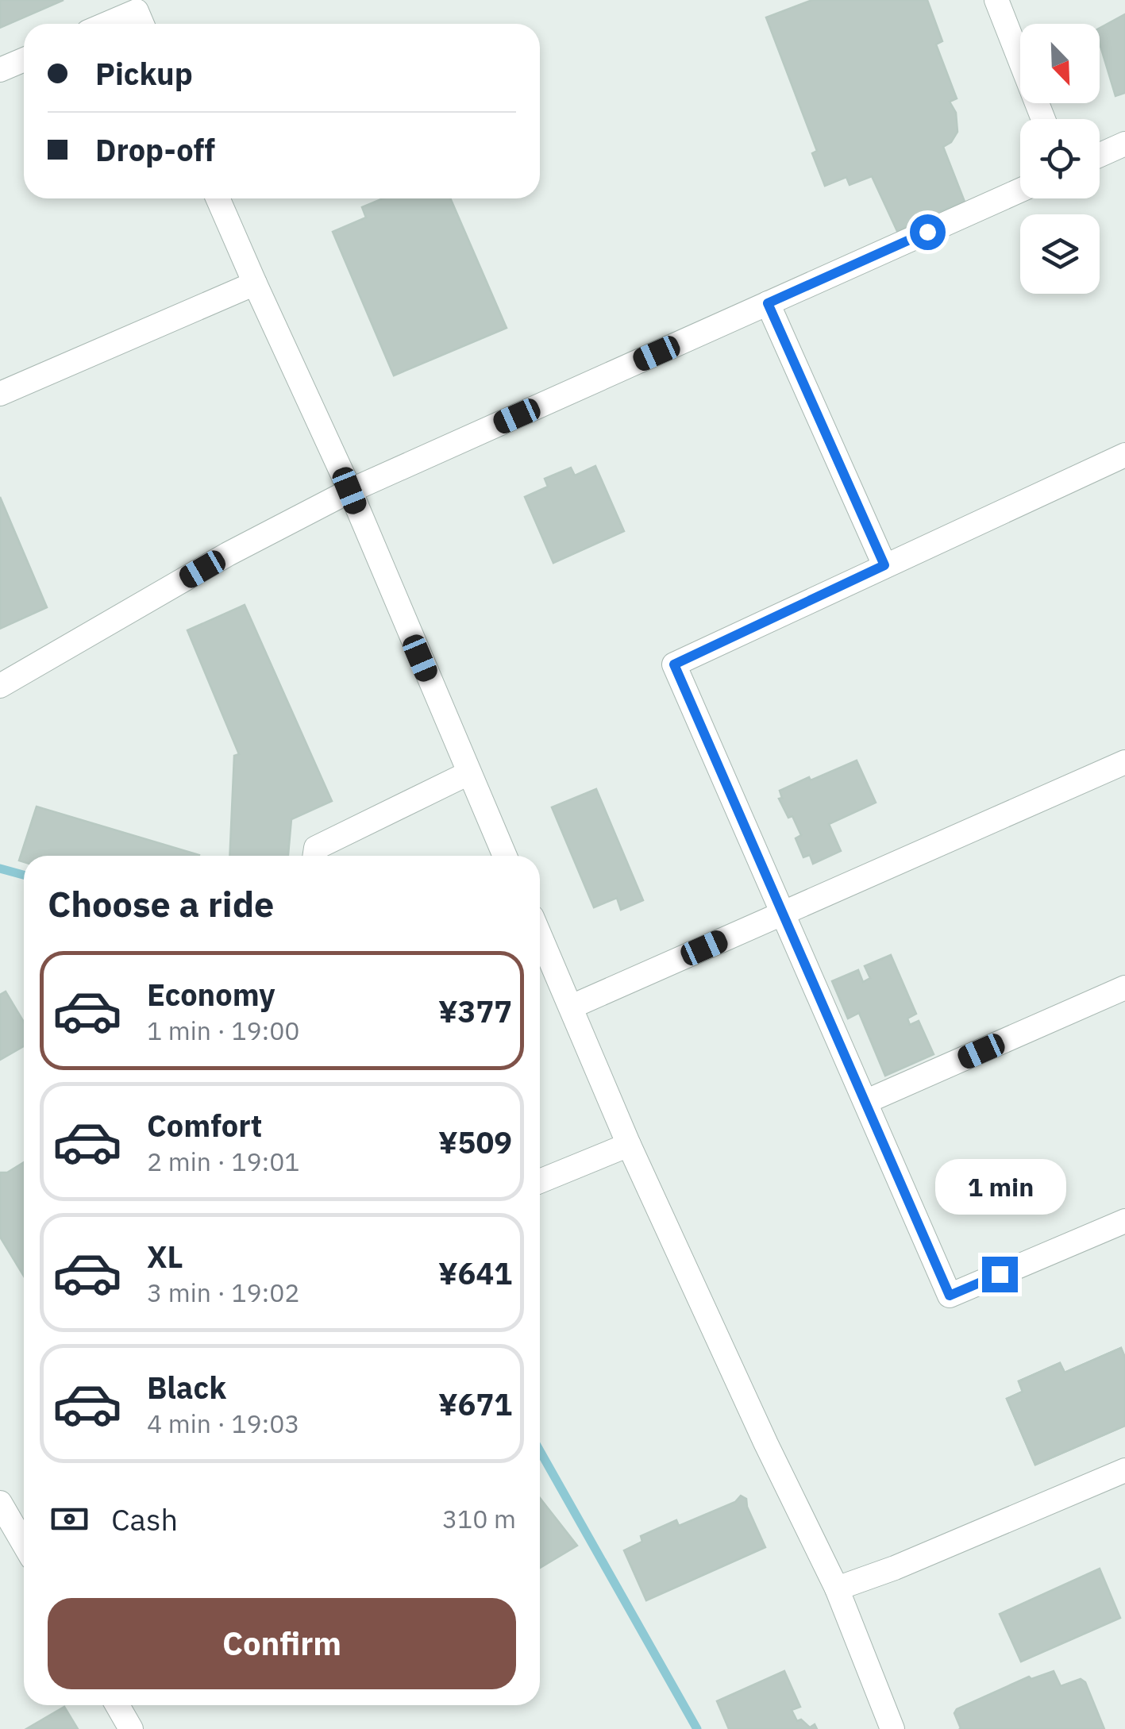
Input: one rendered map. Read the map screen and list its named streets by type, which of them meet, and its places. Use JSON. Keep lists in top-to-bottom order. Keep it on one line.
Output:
{"north":"bottom right","page":{"banner":["Pickup","Drop-off"],"heading":"Choose a ride","list":[{"name":"Economy","note":"1 min · 19:00","value":"¥377"},{"name":"Comfort","note":"2 min · 19:01","value":"¥509"},{"name":"XL","note":"3 min · 19:02","value":"¥641"},{"name":"Black","note":"4 min · 19:03","value":"¥671"}],"bubble":"1 min","pay":["Cash","310 m"],"buttons":"Confirm"}}
